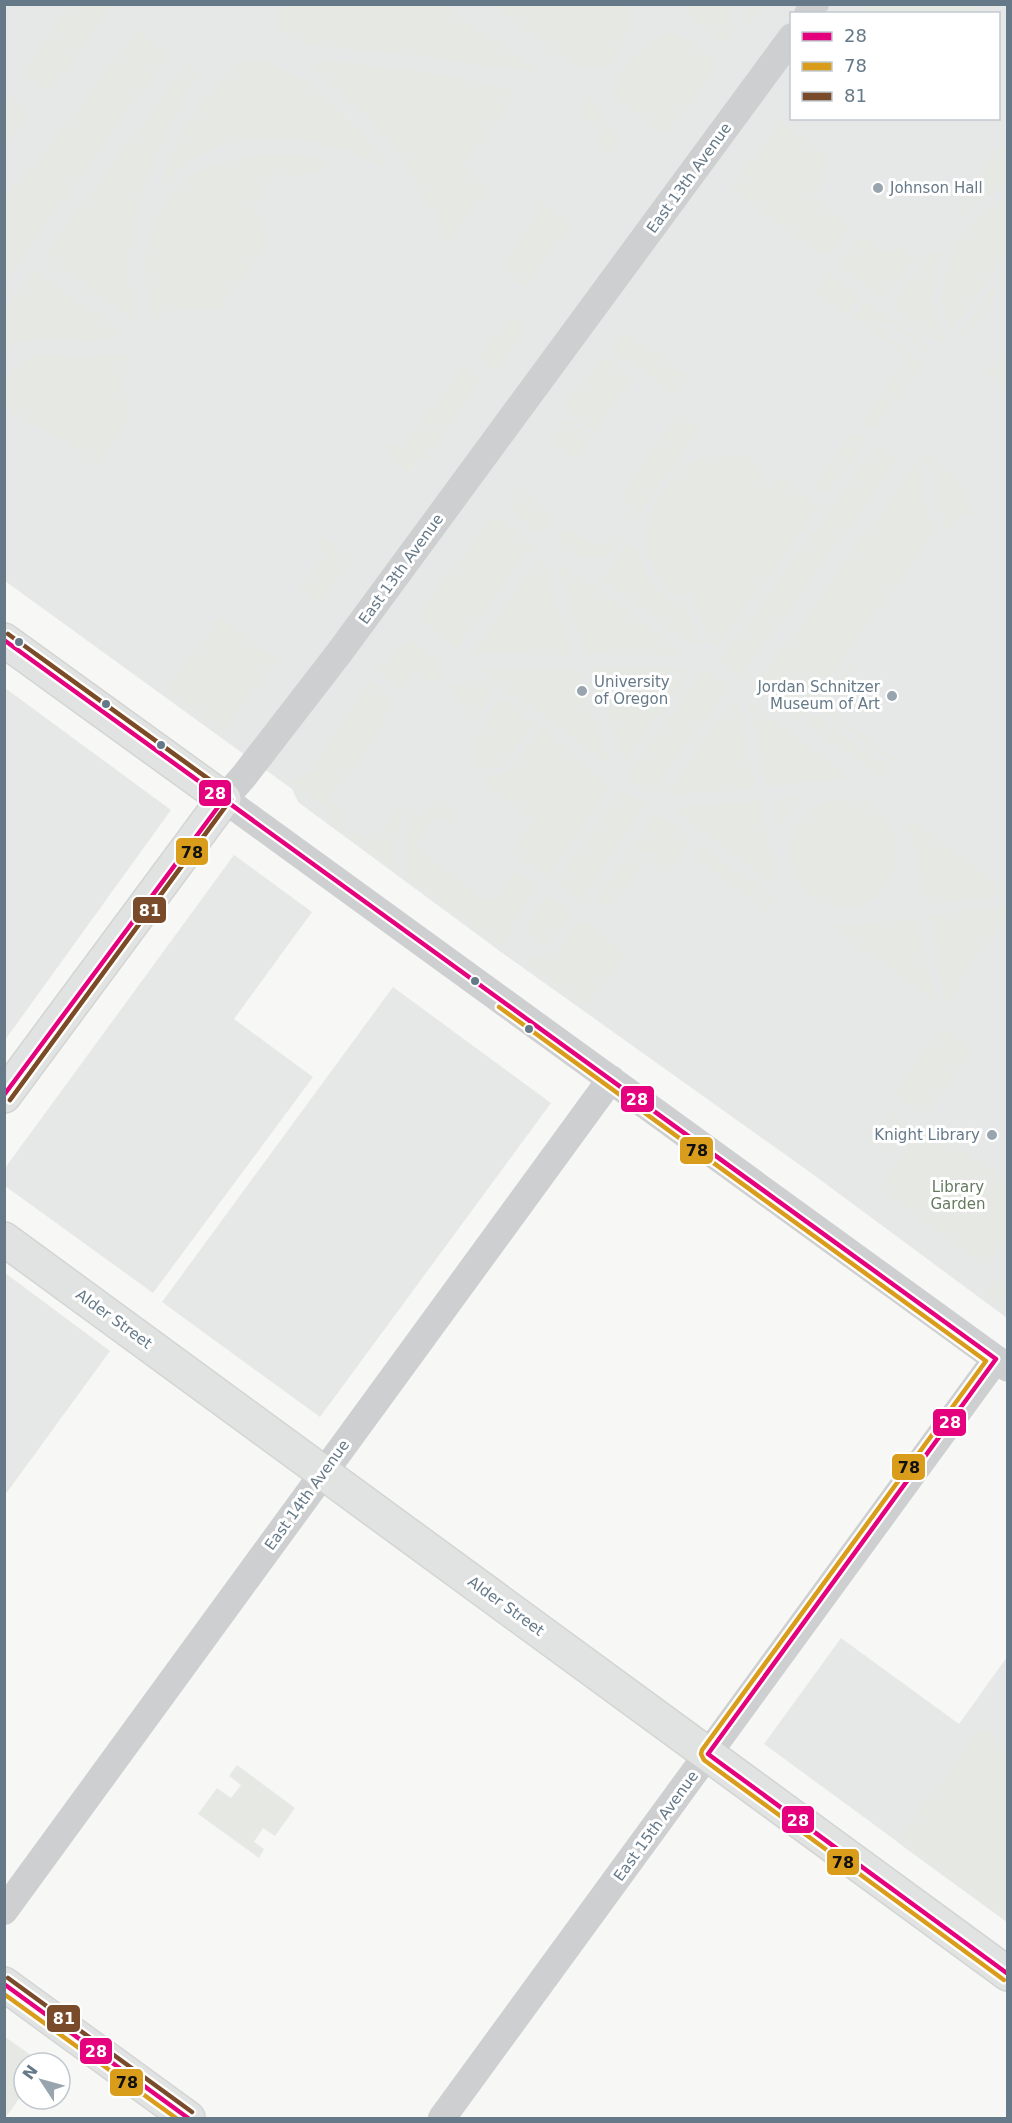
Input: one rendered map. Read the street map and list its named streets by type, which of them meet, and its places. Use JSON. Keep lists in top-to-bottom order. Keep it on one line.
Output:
{"streets":{"street":["East 13th Avenue","Alder Street","East 14th Avenue","East 15th Avenue"]},"crossings":[["Alder Street","East 14th Avenue"],["Alder Street","East 15th Avenue"]],"parks":["Library Garden"],"places":["Johnson Hall","University of Oregon","Jordan Schnitzer Museum of Art","Knight Library"],"lines":["transit line 81","transit line 28","transit line 78"],"legend":["28","78","81"],"north":"top left"}
